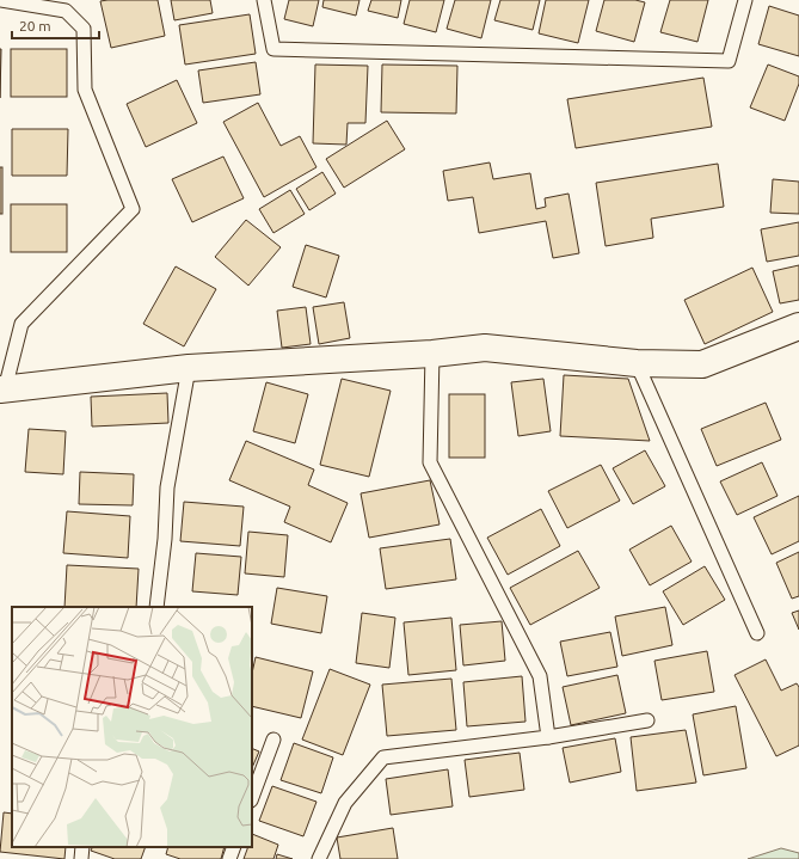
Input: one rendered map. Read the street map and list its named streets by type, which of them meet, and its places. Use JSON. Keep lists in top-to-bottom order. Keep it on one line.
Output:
{"scale_bar":"20 m"}
